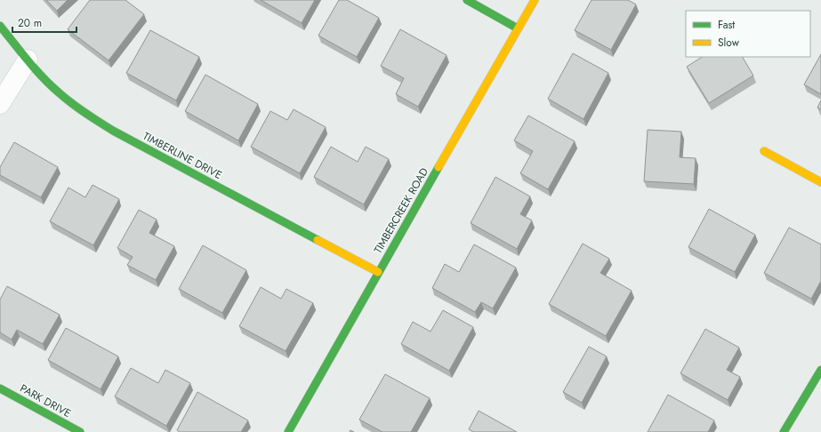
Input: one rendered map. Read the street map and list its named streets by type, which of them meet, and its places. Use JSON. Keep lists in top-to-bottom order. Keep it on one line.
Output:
{"streets":{"street":["TIMBERLINE DRIVE","TIMBERCREEK ROAD","PARK DRIVE"]},"crossings":[["TIMBERLINE DRIVE","TIMBERCREEK ROAD"]],"legend":["Fast","Slow"],"scale_bar":"20 m"}
